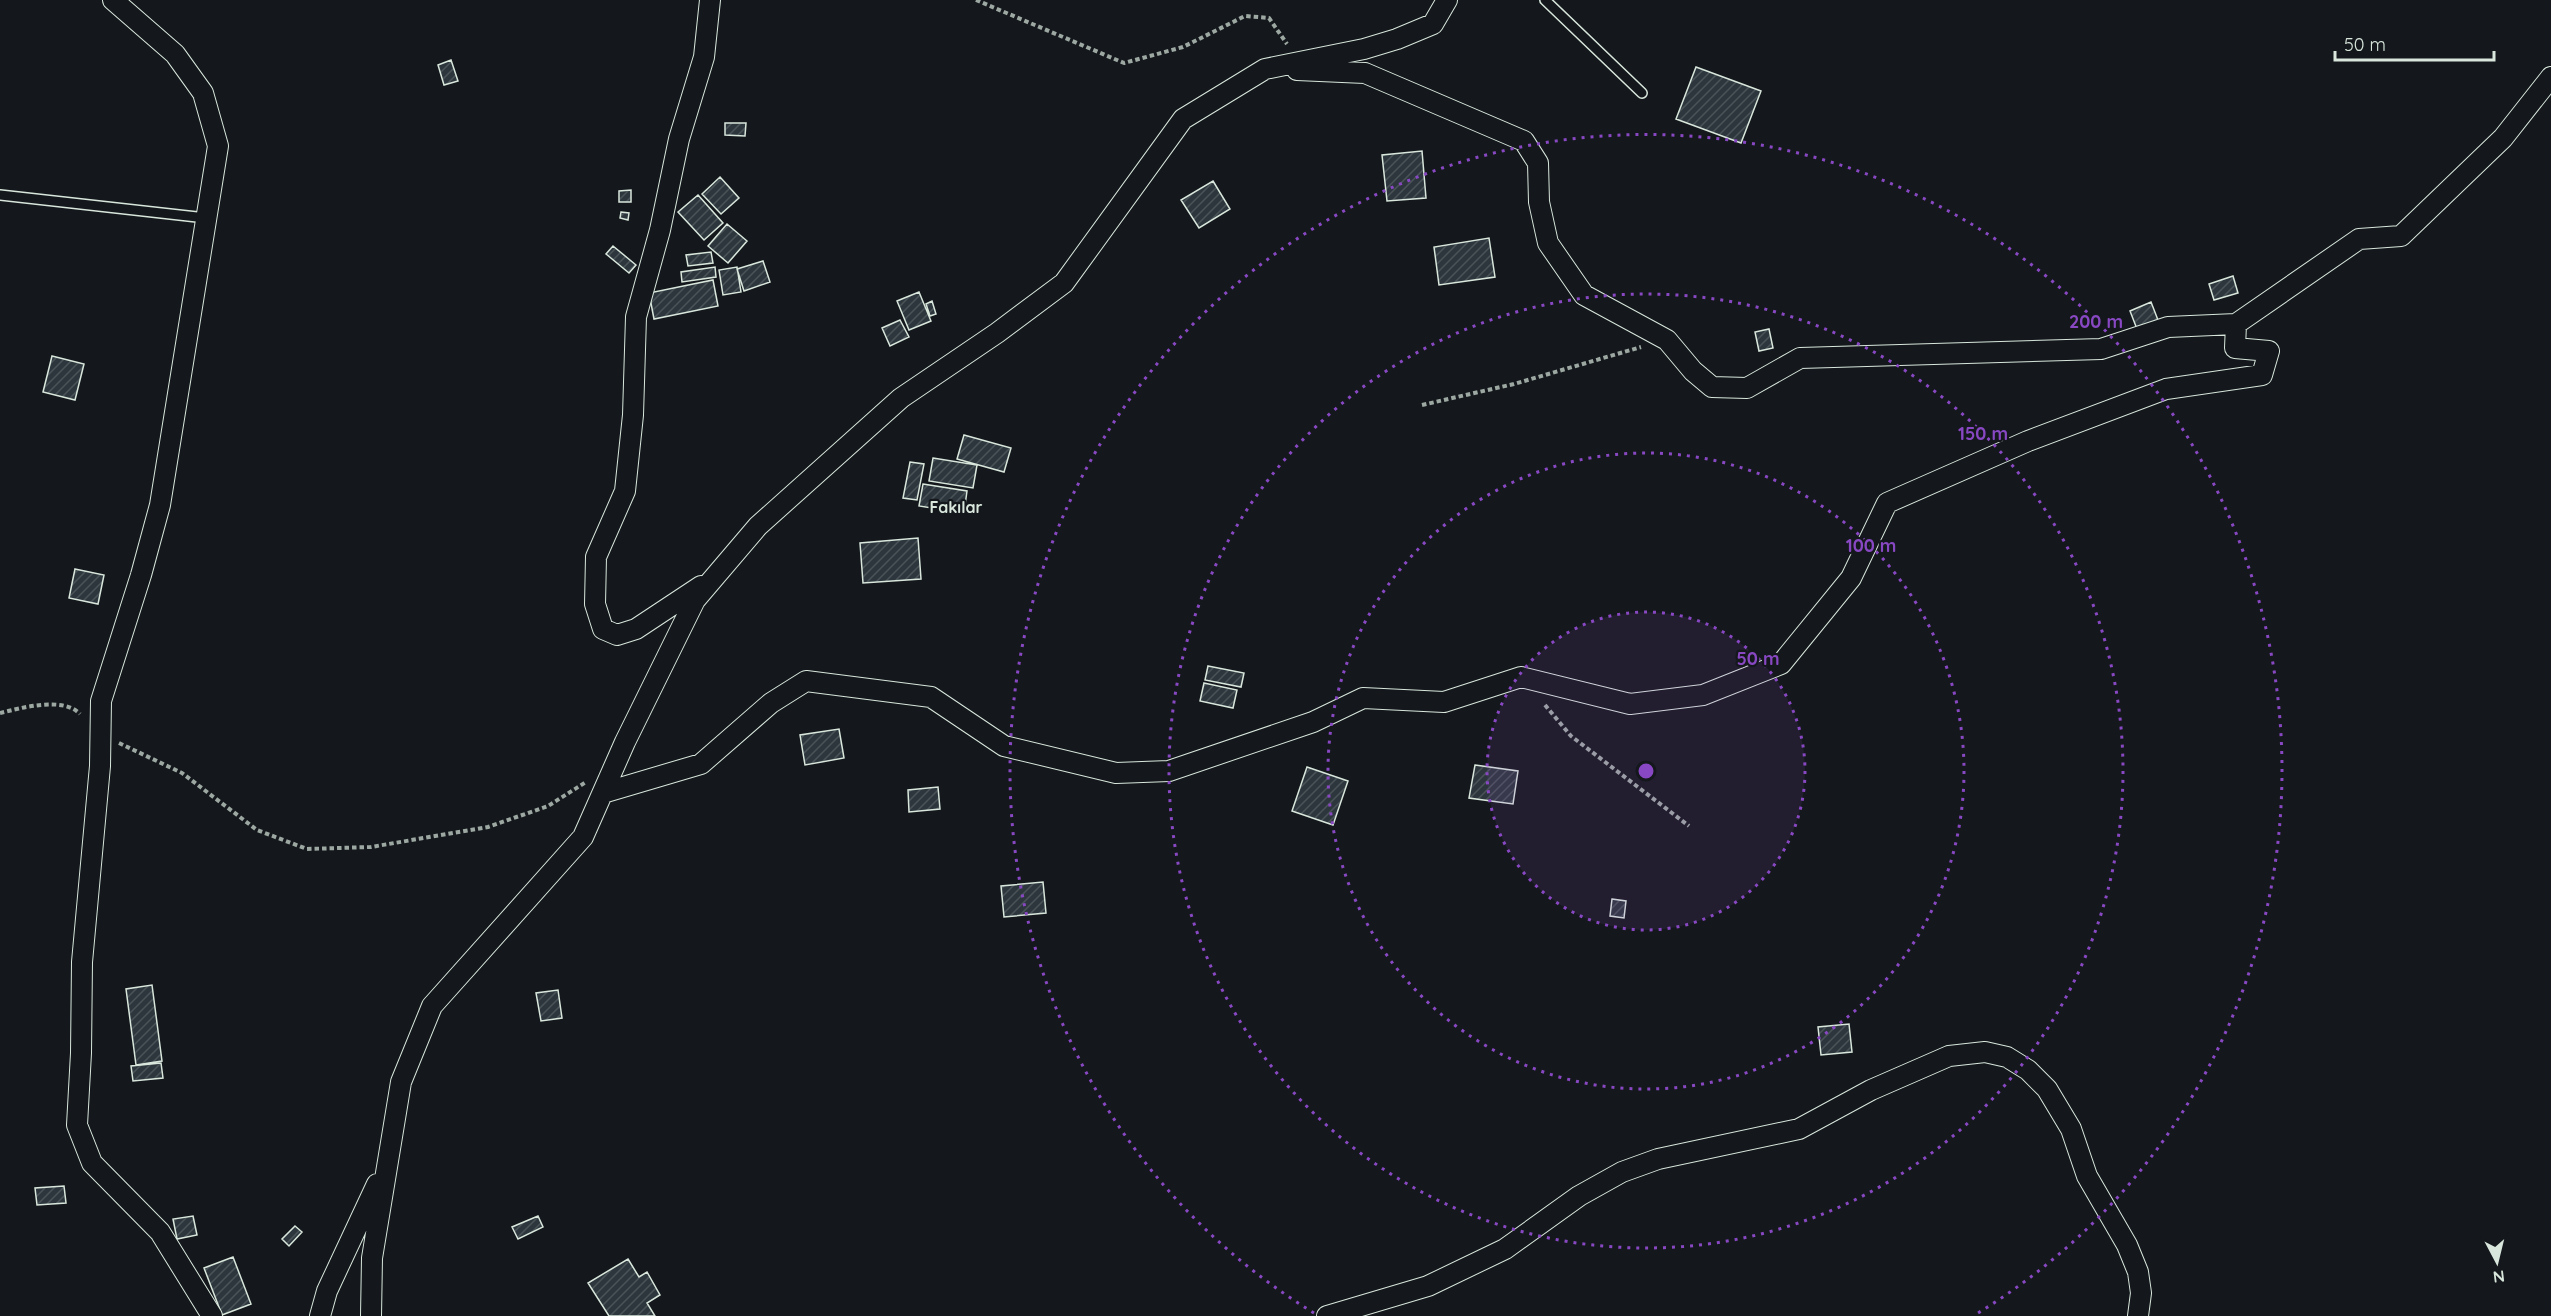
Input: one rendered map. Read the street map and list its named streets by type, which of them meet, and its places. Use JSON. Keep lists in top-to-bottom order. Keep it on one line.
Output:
{"districts":["Fakılar"],"scale_bar":"50 m","north":"bottom","rings":["200 m","150 m","100 m","50 m"]}
